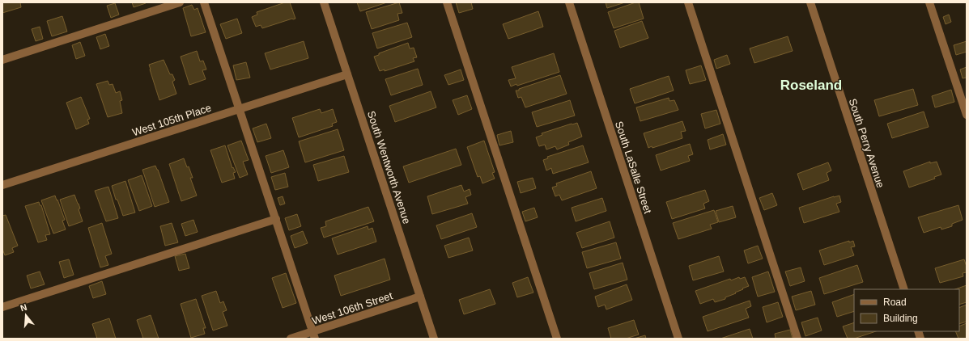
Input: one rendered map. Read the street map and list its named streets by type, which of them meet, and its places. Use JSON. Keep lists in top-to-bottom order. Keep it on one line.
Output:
{"streets":{"street":["West 105th Place","South Perry Avenue","South Wentworth Avenue","South LaSalle Street","West 106th Street"]},"crossings":[["West 105th Place","South Wentworth Avenue"],["South Wentworth Avenue","West 106th Street"]],"districts":["Roseland"],"legend":["Road","Building"],"north":"top"}
